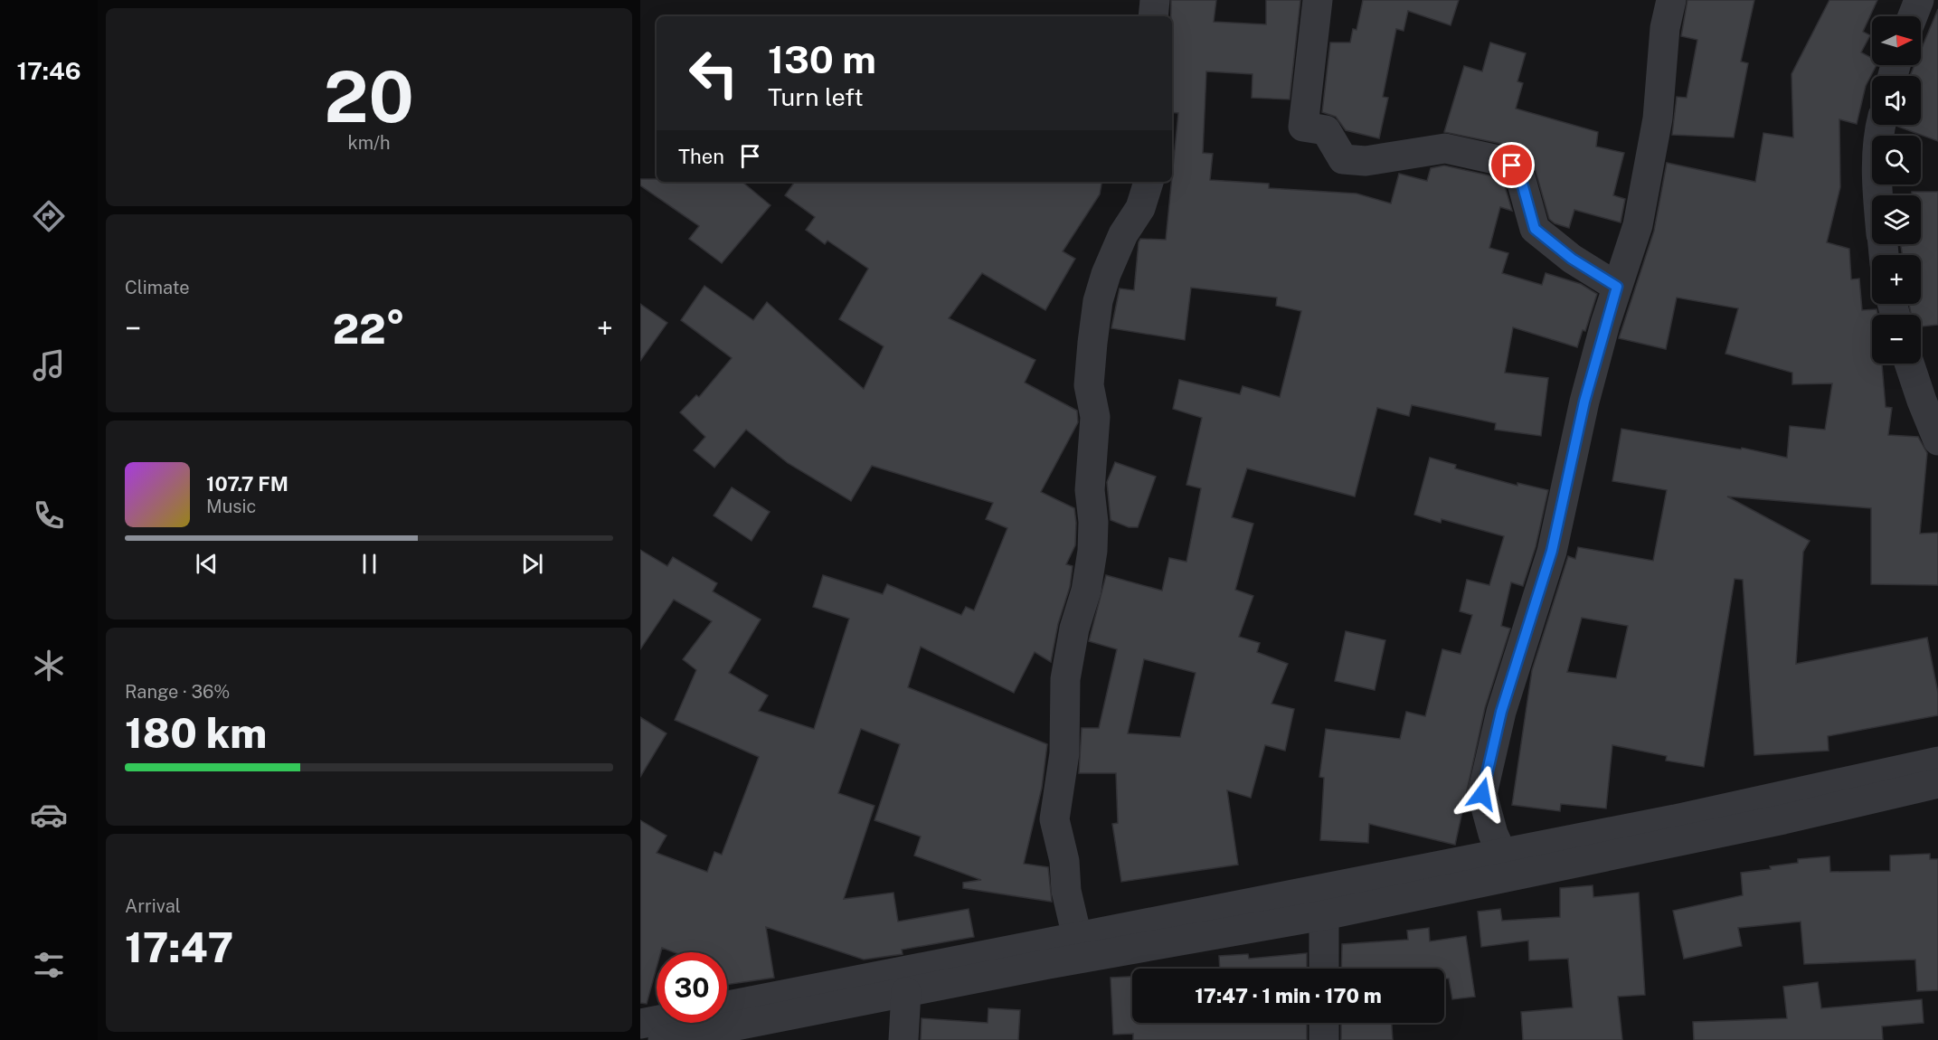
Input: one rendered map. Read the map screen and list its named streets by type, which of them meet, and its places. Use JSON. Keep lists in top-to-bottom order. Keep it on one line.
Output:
{"north":"right","page":{"tabs":"17:46","tile":[["20","km/h"],"Climate",["Range · 36%","180 km"],["Arrival","17:47"]],"map_buttons":["+","−"],"turn":["130 m","Turn left"],"then":"Then","heat":["−","22°","+"],"song":["107.7 FM","Music"],"limit":"30","trip":"17:47 · 1 min · 170 m"}}
